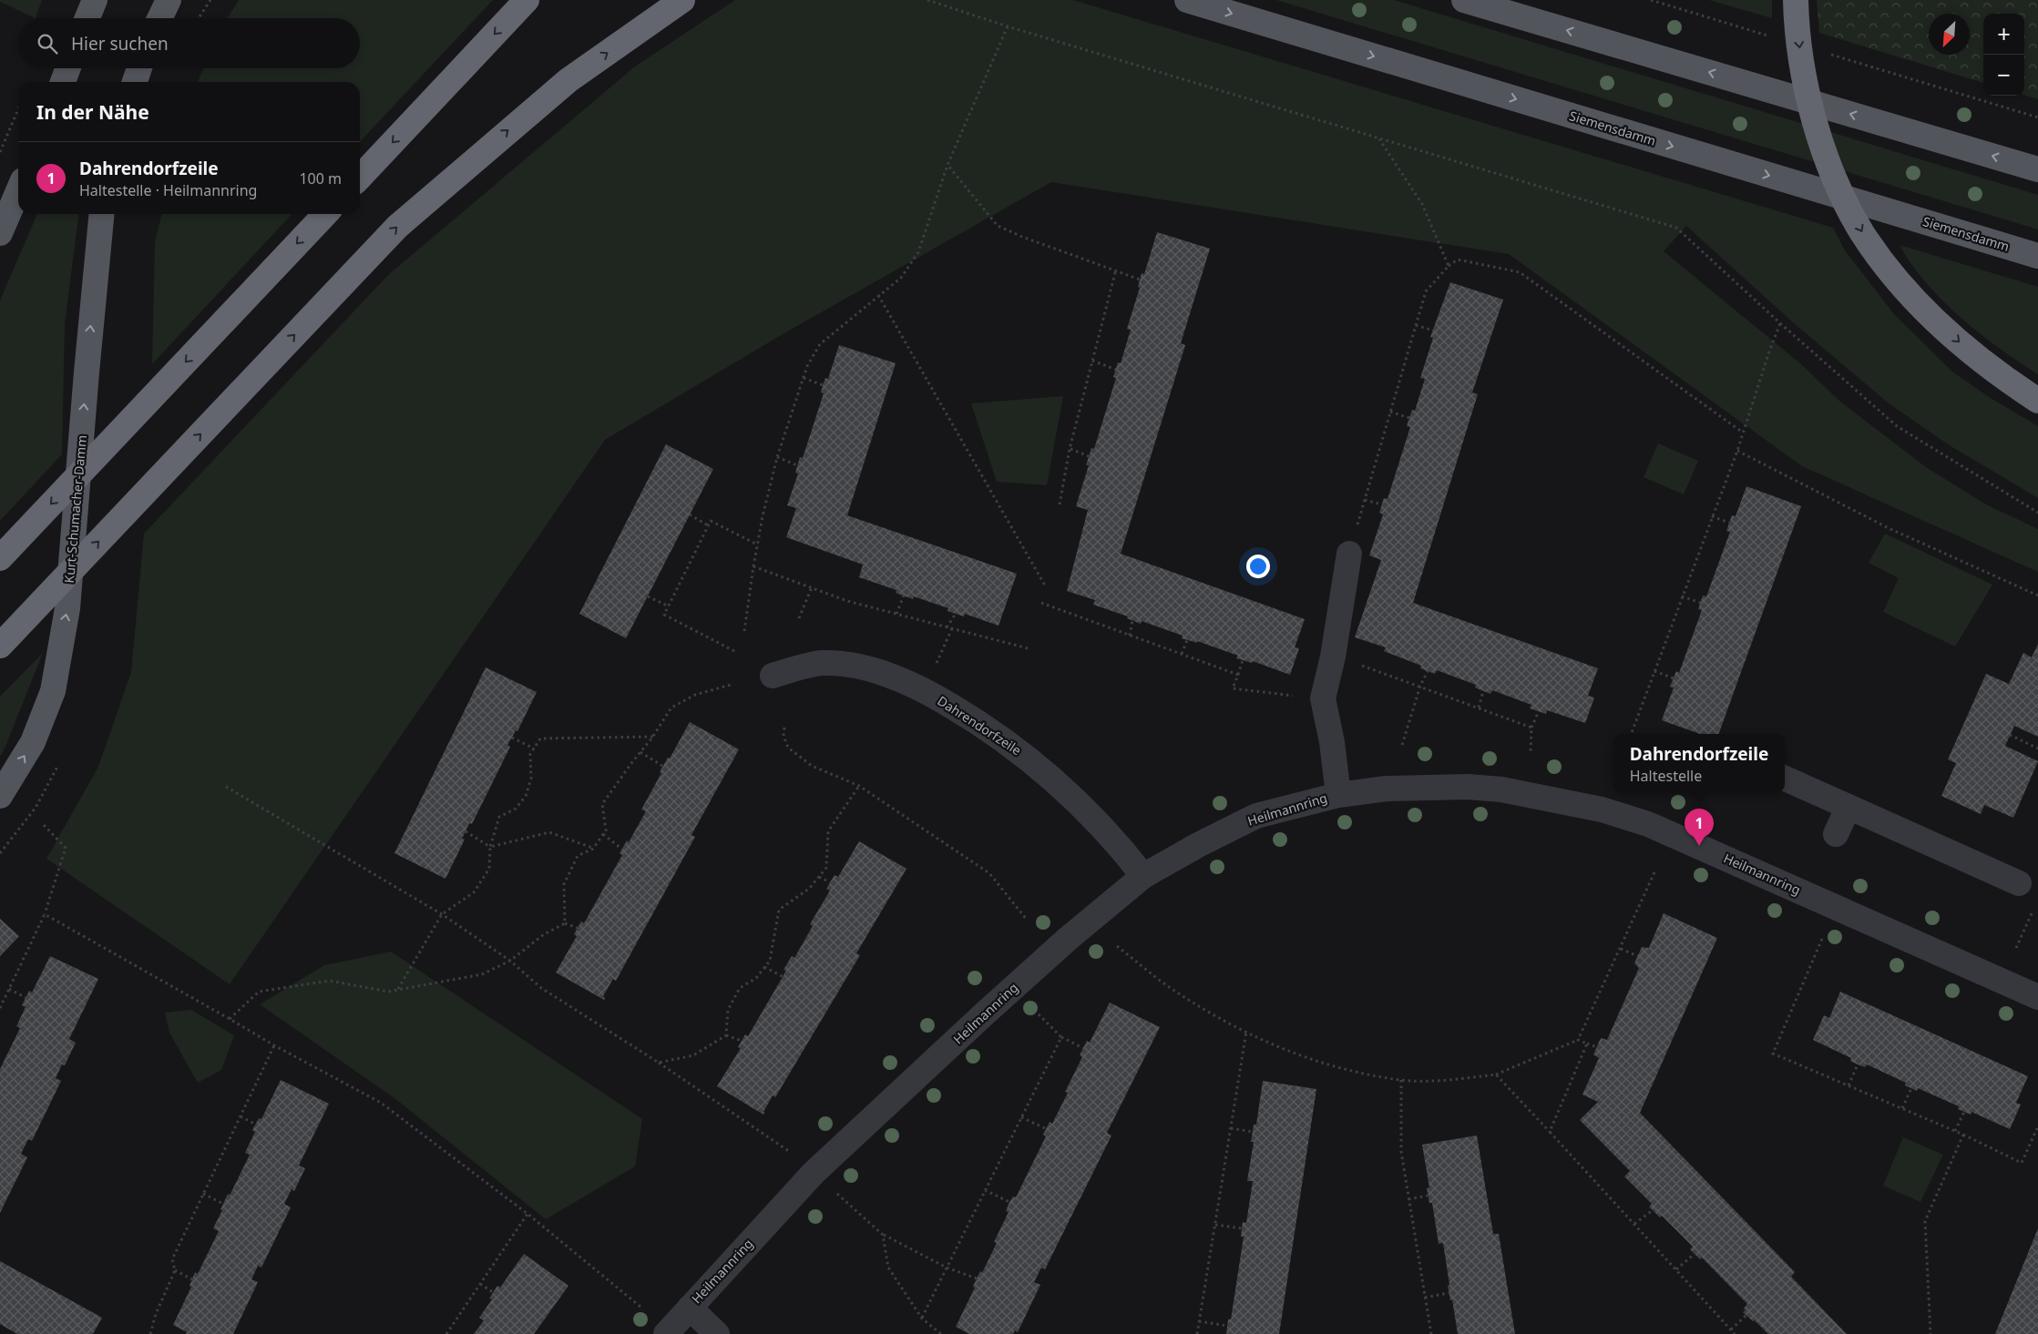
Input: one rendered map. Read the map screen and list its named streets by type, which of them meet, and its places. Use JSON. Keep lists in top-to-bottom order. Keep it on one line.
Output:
{"streets":{"main road":["Siemensdamm","Kurt-Schumacher-Damm"],"street":["Dahrendorfzeile","Heilmannring"]},"crossings":[["Dahrendorfzeile","Heilmannring"]],"one_way":["Kurt-Schumacher-Damm"],"north":"bottom left","page":{"map_buttons":["+","−"],"search":"Hier suchen","heading":"In der Nähe","list":[{"mark":"1","name":"Dahrendorfzeile","note":"Haltestelle · Heilmannring","value":"100 m"}],"popup":["Dahrendorfzeile","Haltestelle"],"pins":"1"}}
